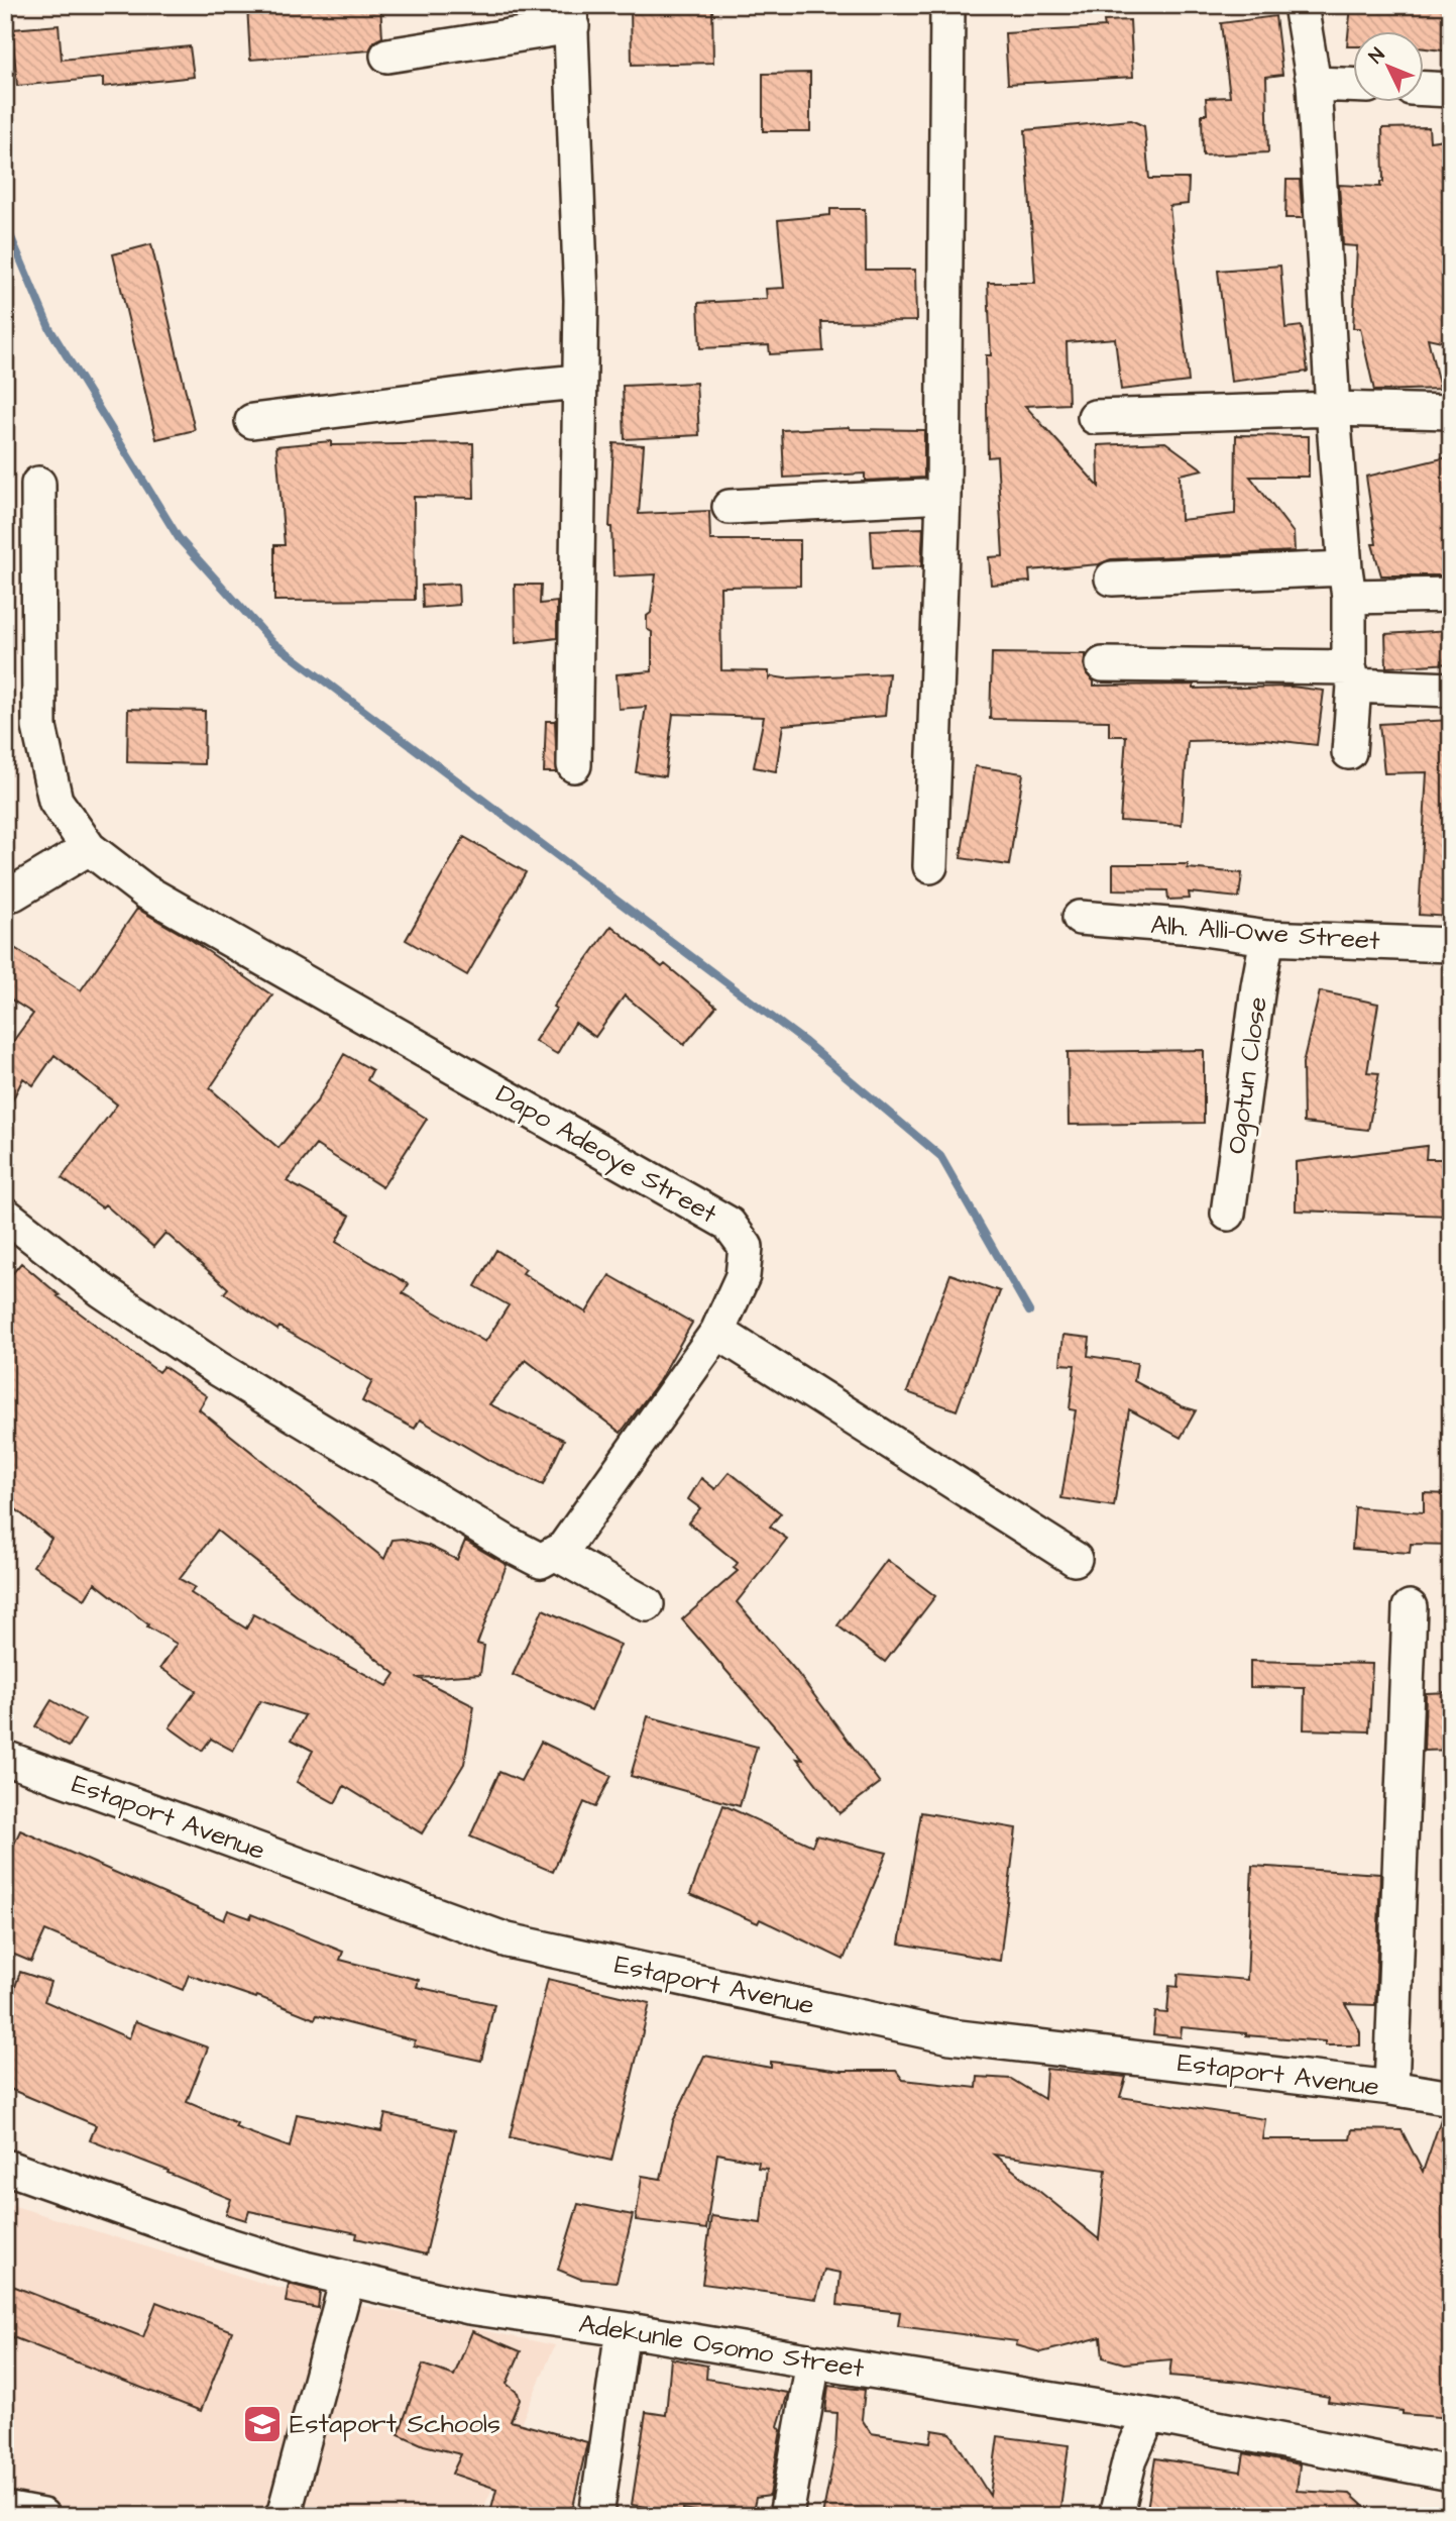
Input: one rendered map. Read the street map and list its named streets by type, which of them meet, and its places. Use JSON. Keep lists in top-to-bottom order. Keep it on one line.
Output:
{"streets":{"street":["Alh. Alli-Owe Street","Ogotun Close","Dapo Adeoye Street","Estaport Avenue","Adekunle Osomo Street"]},"crossings":[["Alh. Alli-Owe Street","Ogotun Close"]],"places":{"school or university":["Estaport Schools"]},"north":"top left"}
